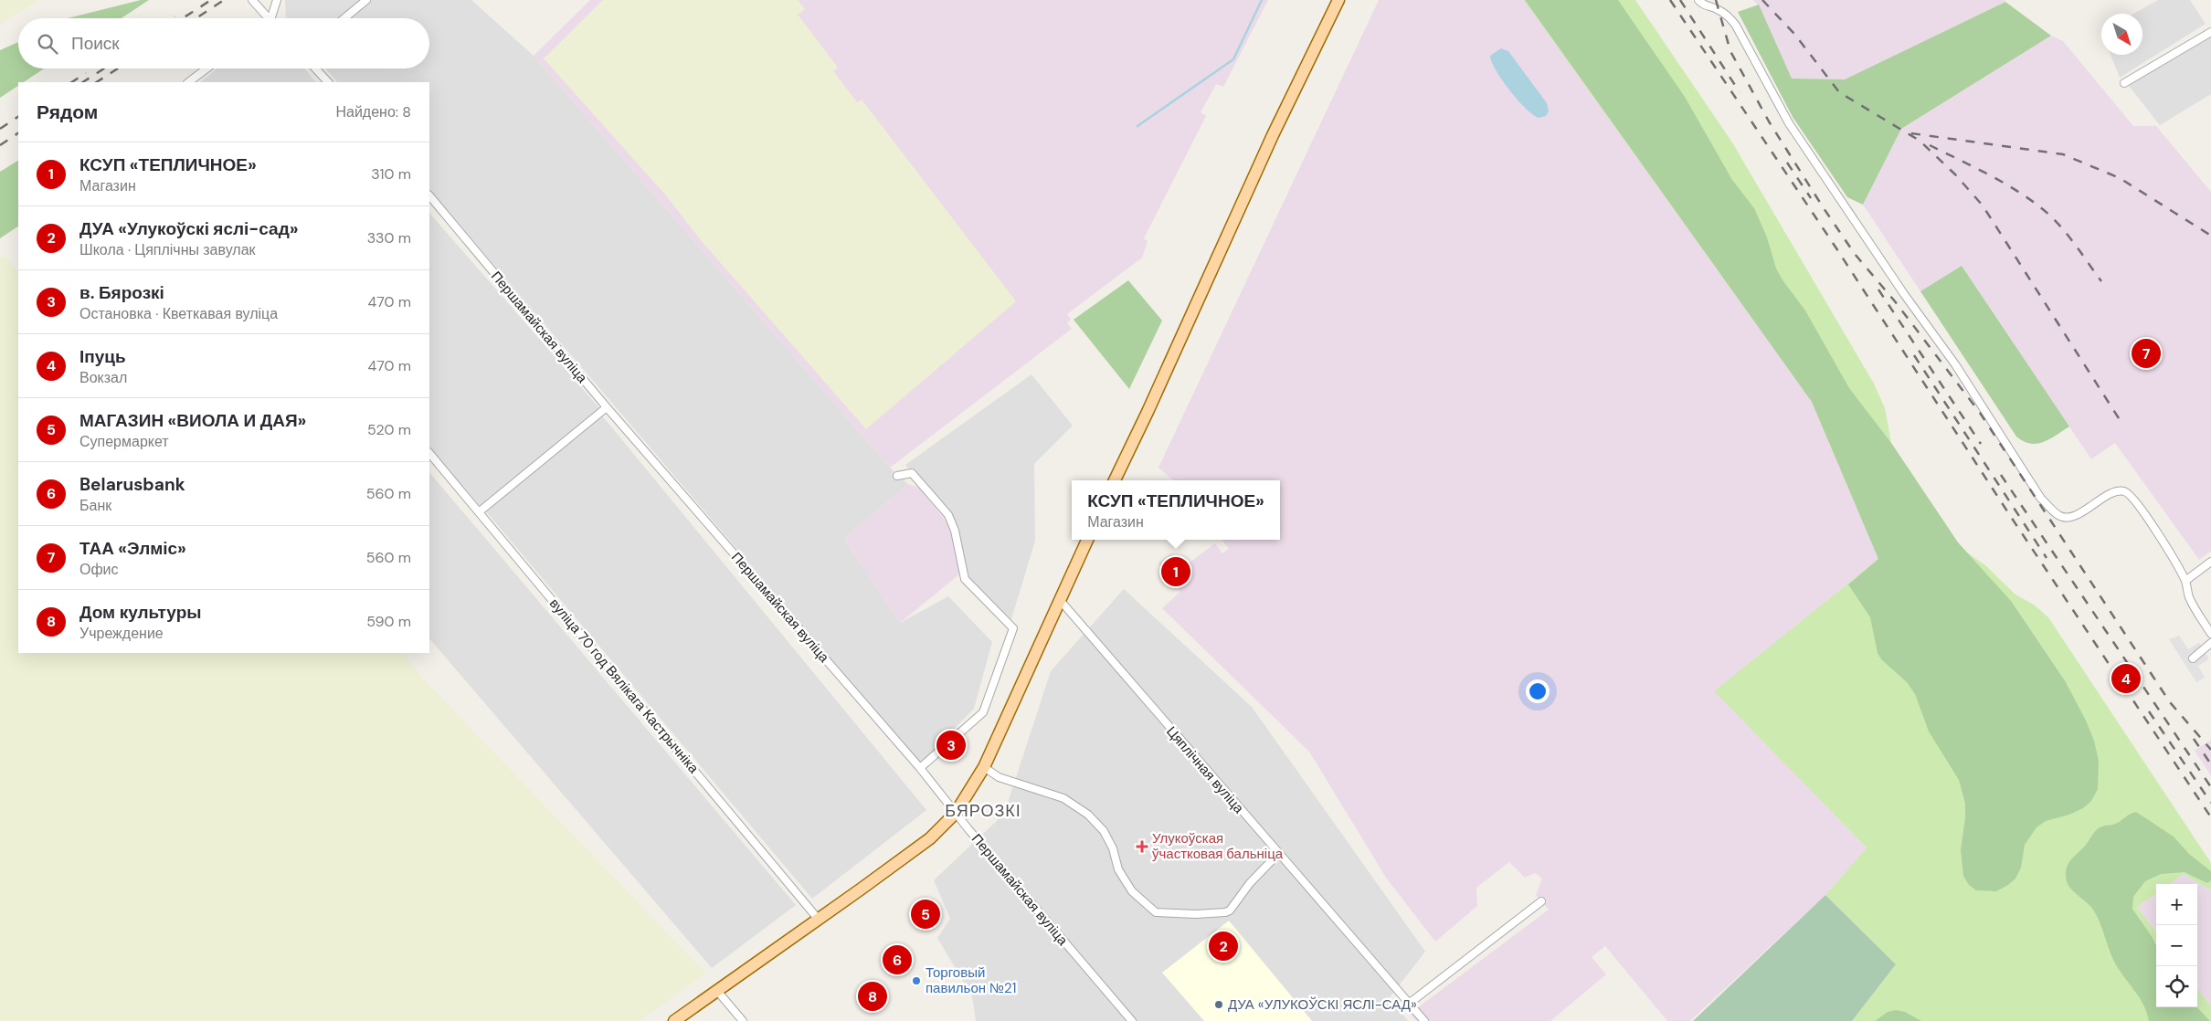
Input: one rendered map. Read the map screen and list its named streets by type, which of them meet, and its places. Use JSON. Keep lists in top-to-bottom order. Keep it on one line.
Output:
{"streets":{"street":["Першамайская вуліца","вуліца 70 год Вялікага Кастрычніка","Цяплічная вуліца"]},"districts":["БЯРОЗКІ"],"places":{"health":["Улукоўская ўчастковая бальніца"],"other":["Торговый павильон №21","ДУА «УЛУКОЎСКІ ЯСЛІ-САД»"]},"north":"bottom right","page":{"search":"Поиск","heading":["Рядом","Найдено: 8"],"list":[{"mark":"1","name":"КСУП «ТЕПЛИЧНОЕ»","note":"Магазин","value":"310 m"},{"mark":"2","name":"ДУА «Улукоўскі яслі-сад»","note":"Школа · Цяплічны завулак","value":"330 m"},{"mark":"3","name":"в. Бярозкі","note":"Остановка · Кветкавая вуліца","value":"470 m"},{"mark":"4","name":"Іпуць","note":"Вокзал","value":"470 m"},{"mark":"5","name":"МАГАЗИН «ВИОЛА И ДАЯ»","note":"Супермаркет","value":"520 m"},{"mark":"6","name":"Belarusbank","note":"Банк","value":"560 m"},{"mark":"7","name":"ТАА «Элміс»","note":"Офис","value":"560 m"},{"mark":"8","name":"Дом культуры","note":"Учреждение","value":"590 m"}],"pins":["7","1","4","3","5","2","6","8"],"popup":["КСУП «ТЕПЛИЧНОЕ»","Магазин"],"map_buttons":["+","−"]}}
